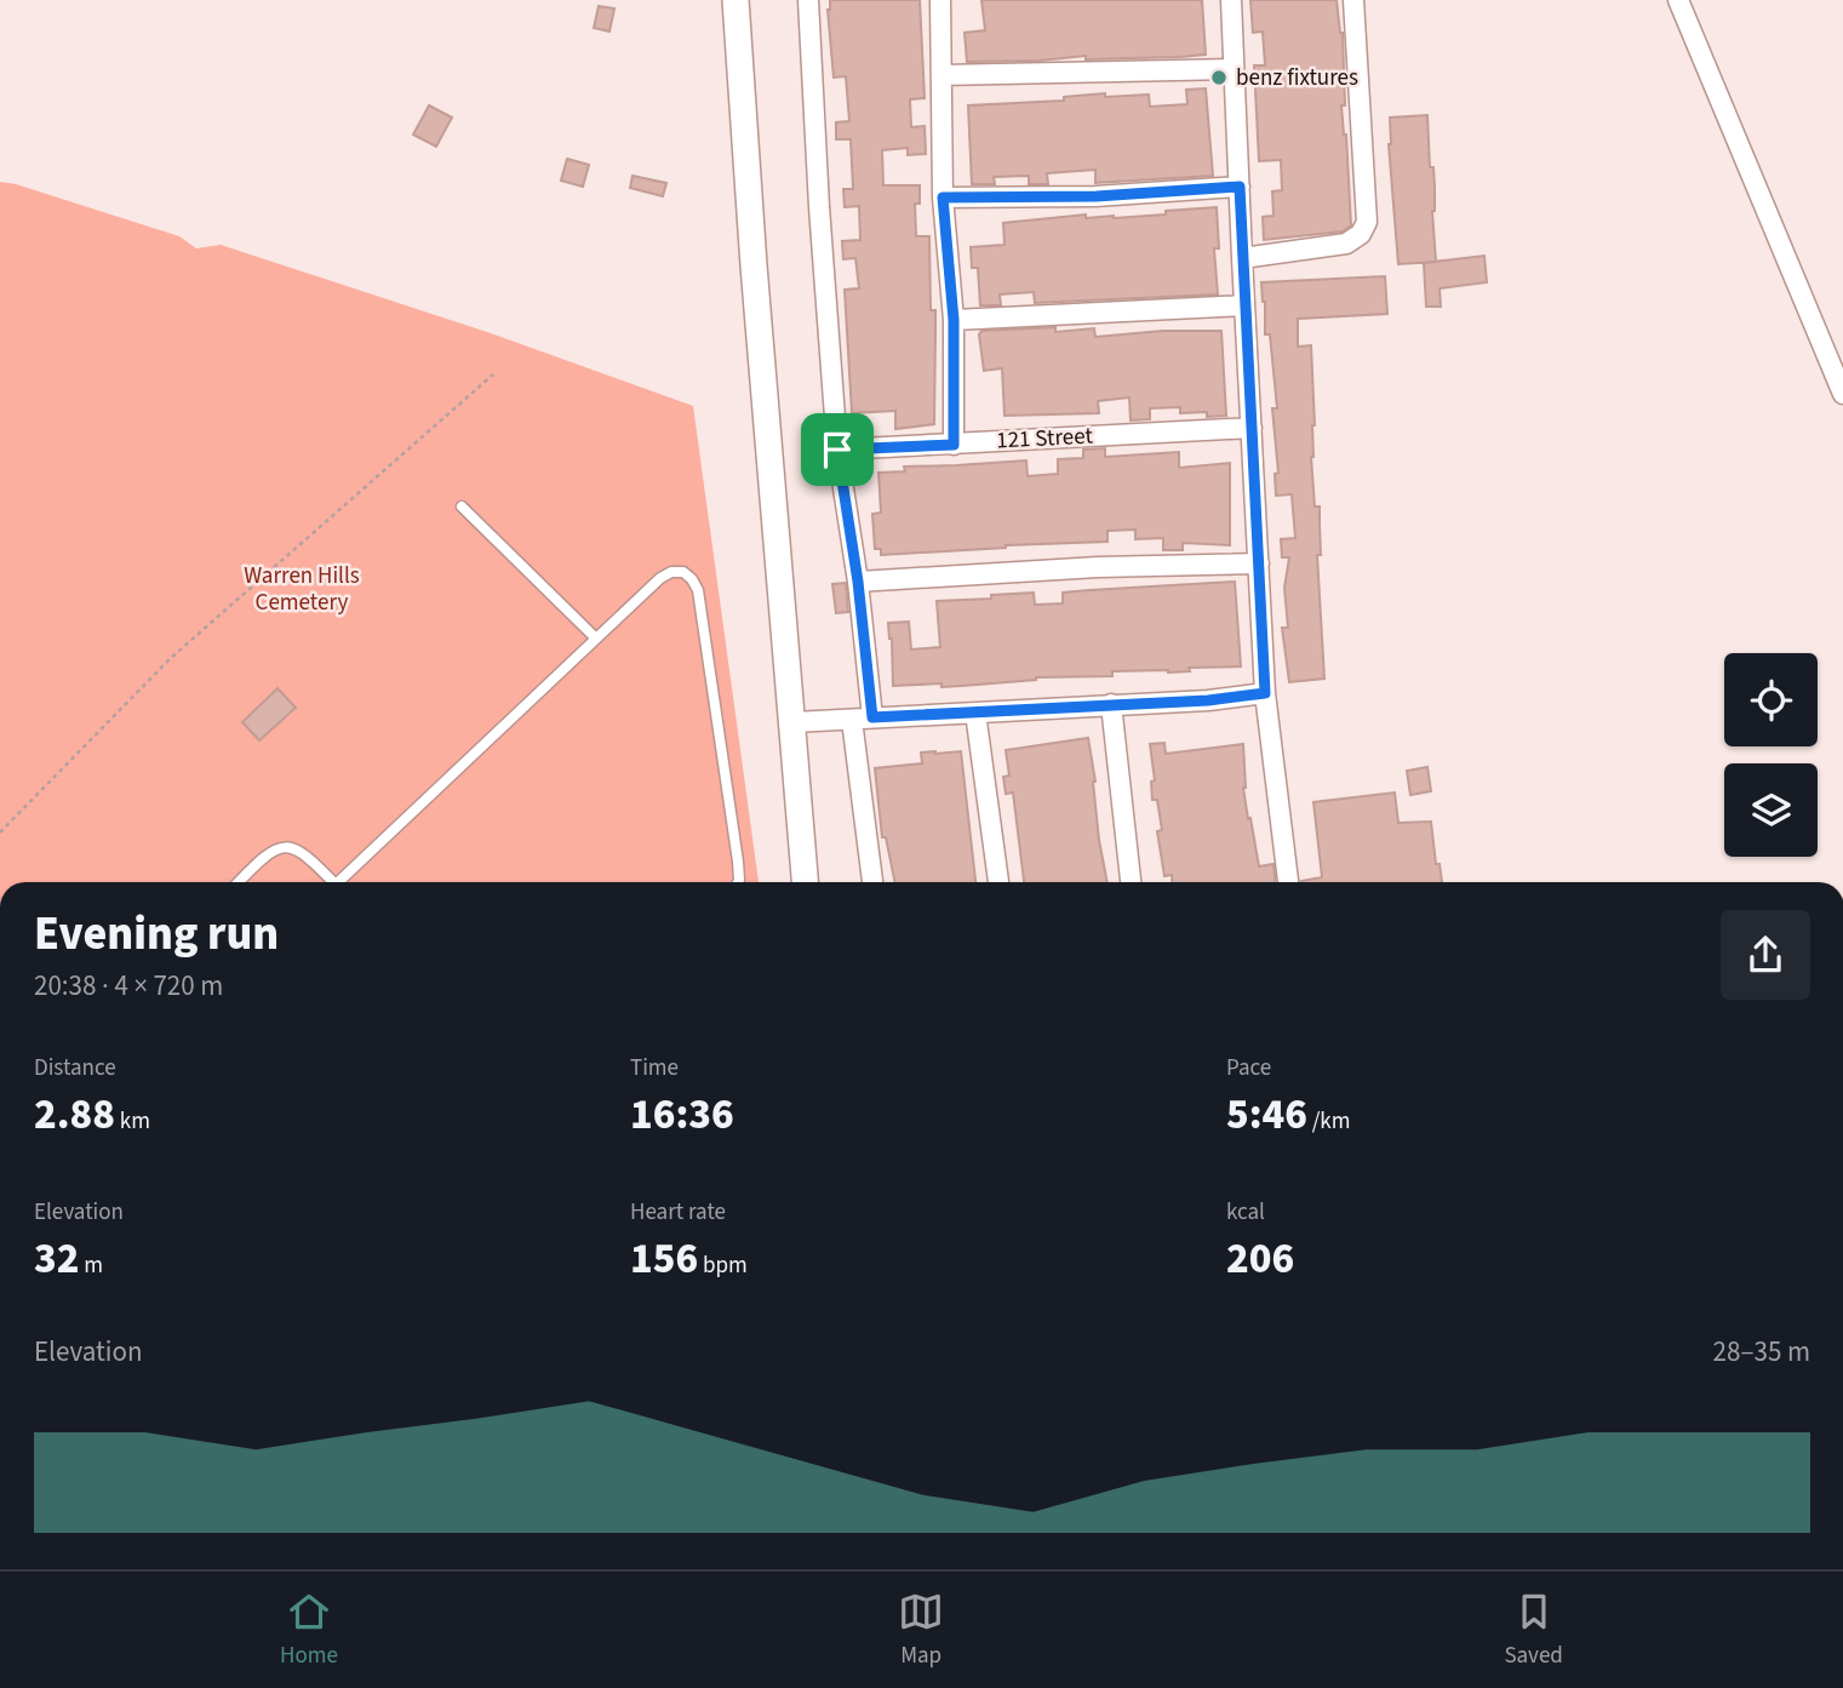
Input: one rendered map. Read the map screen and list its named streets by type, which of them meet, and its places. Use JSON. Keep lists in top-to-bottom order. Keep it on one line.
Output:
{"streets":{"street":["121 Street"]},"parks":["Warren Hills Cemetery"],"places":["benz fixtures"],"page":{"heading":["Evening run","20:38 · 4 × 720 m"],"stats":[["Distance","2.88 km"],["Time","16:36"],["Pace","5:46 /km"],["Elevation","32 m"],["Heart rate","156 bpm"],["kcal","206"]],"chart":["Elevation","28–35 m"],"tabs":["Home","Map","Saved"]}}
